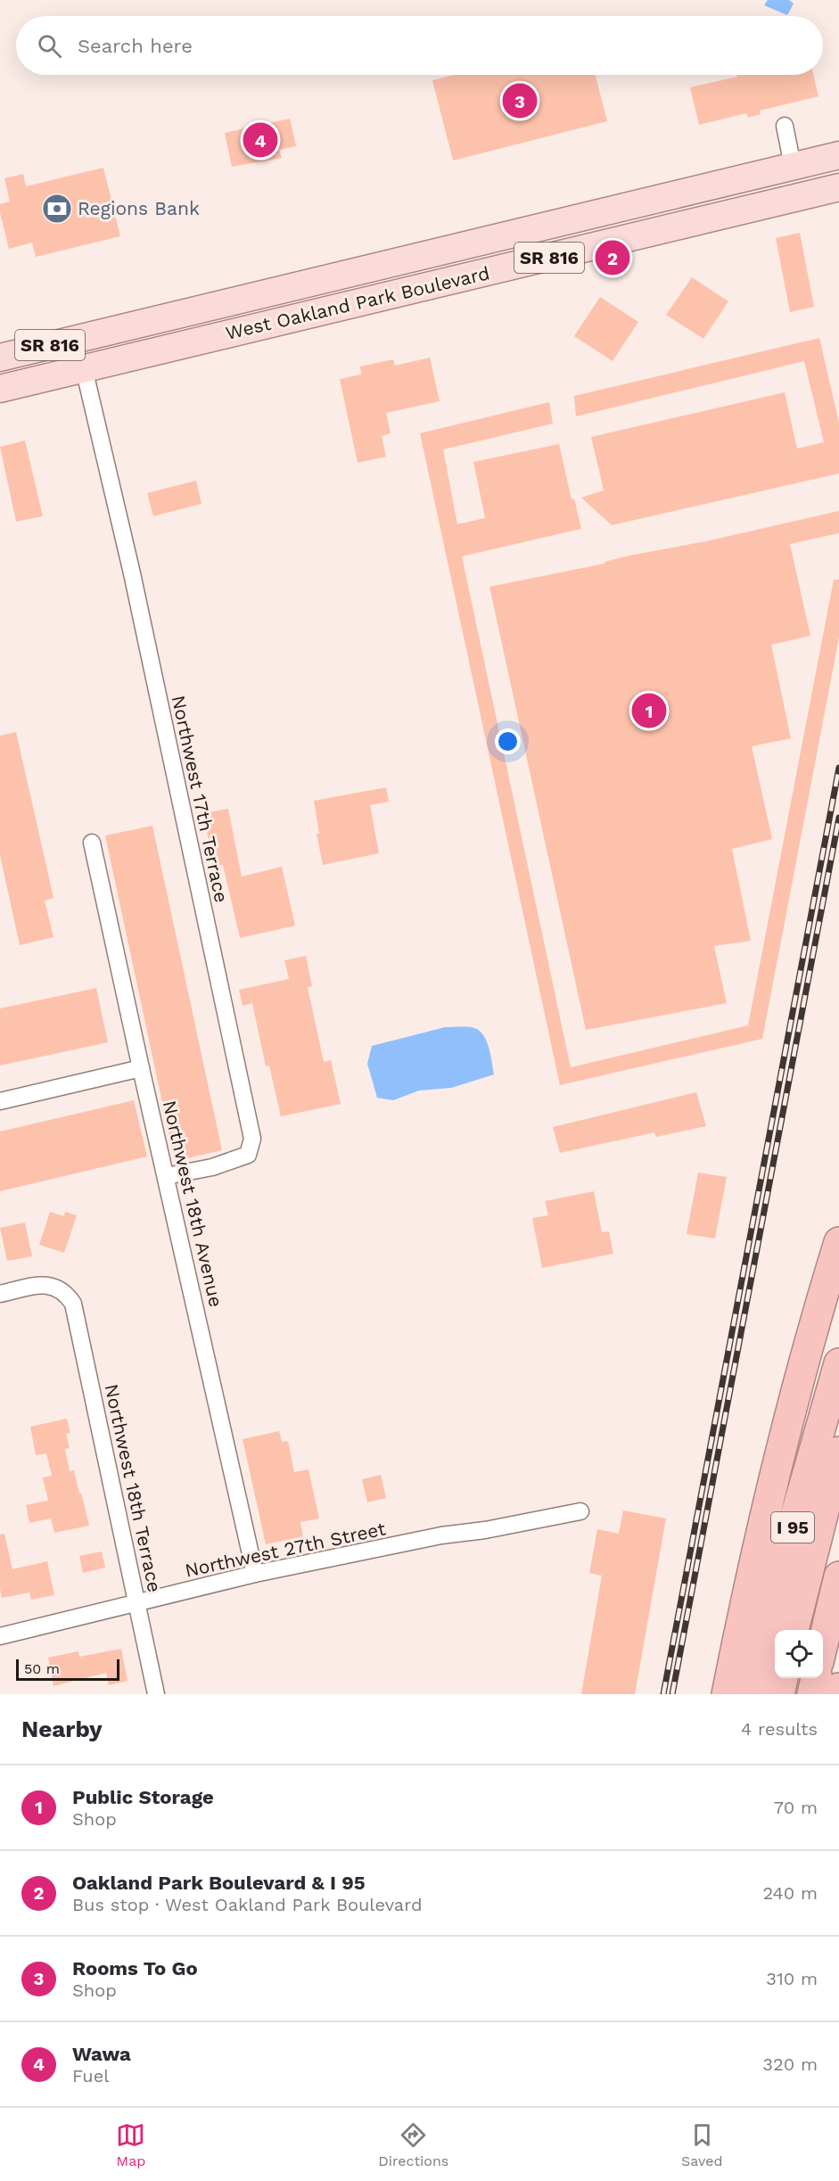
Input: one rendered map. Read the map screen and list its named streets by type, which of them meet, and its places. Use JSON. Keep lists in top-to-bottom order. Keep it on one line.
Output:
{"streets":{"highway":["I 95"],"main road":["SR 816","West Oakland Park Boulevard"],"street":["Northwest 17th Terrace","Northwest 18th Avenue","Northwest 18th Terrace","Northwest 27th Street"]},"crossings":[["West Oakland Park Boulevard","Northwest 17th Terrace"],["Northwest 17th Terrace","Northwest 18th Avenue"],["Northwest 18th Avenue","Northwest 27th Street"],["Northwest 18th Terrace","Northwest 27th Street"]],"places":{"bank":["Regions Bank"]},"scale_bar":"50 m","page":{"search":"Search here","pins":["3","4","2","1"],"scale":"50 m","heading":["Nearby","4 results"],"list":[{"mark":"1","name":"Public Storage","note":"Shop","value":"70 m"},{"mark":"2","name":"Oakland Park Boulevard & I 95","note":"Bus stop · West Oakland Park Boulevard","value":"240 m"},{"mark":"3","name":"Rooms To Go","note":"Shop","value":"310 m"},{"mark":"4","name":"Wawa","note":"Fuel","value":"320 m"}],"nav":["Map","Directions","Saved"]}}
